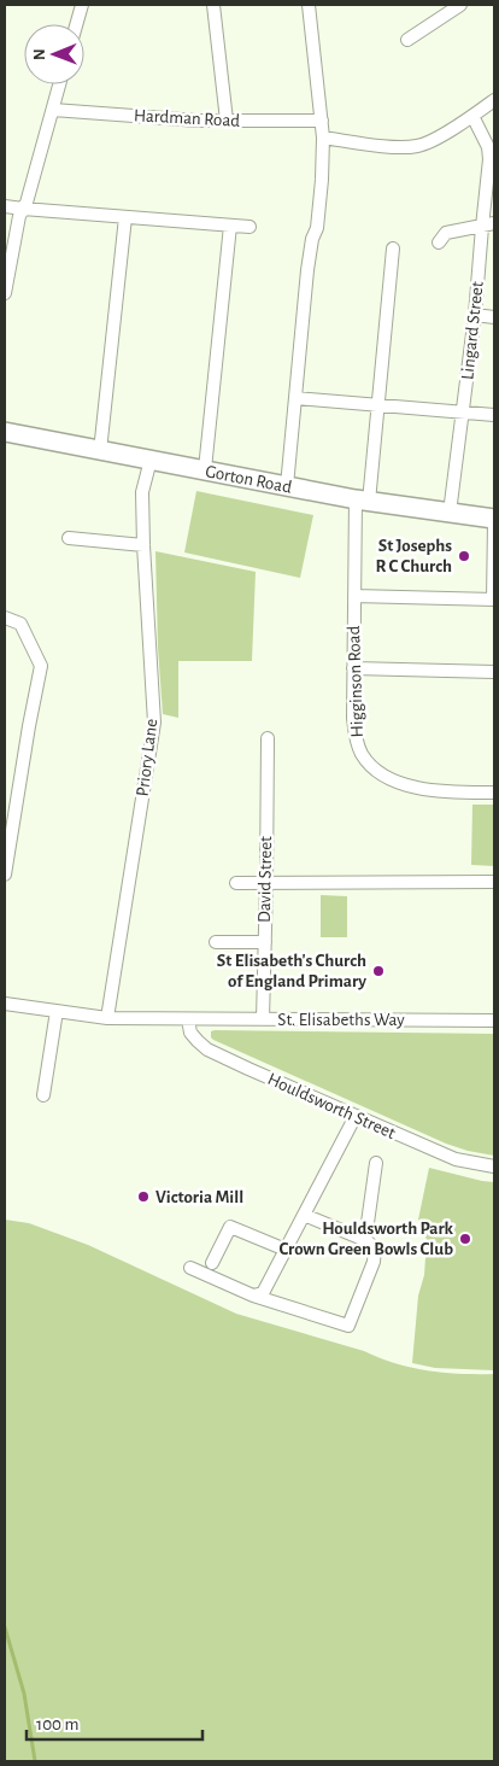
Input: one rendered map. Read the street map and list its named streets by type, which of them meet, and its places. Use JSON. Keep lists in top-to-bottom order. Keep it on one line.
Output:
{"streets":{"main road":["Gorton Road"],"street":["Hardman Road","Lingard Street","Higginson Road","Priory Lane","David Street","St. Elisabeths Way","Houldsworth Street"]},"crossings":[["Lingard Street","Gorton Road"],["Gorton Road","Higginson Road"],["Gorton Road","Priory Lane"],["Priory Lane","St. Elisabeths Way"],["David Street","St. Elisabeths Way"],["St. Elisabeths Way","Houldsworth Street"]],"places":["St Josephs R C Church","St Elisabeth's Church of England Primary","Victoria Mill","Houldsworth Park Crown Green Bowls Club"],"scale_bar":"100 m","north":"left"}
